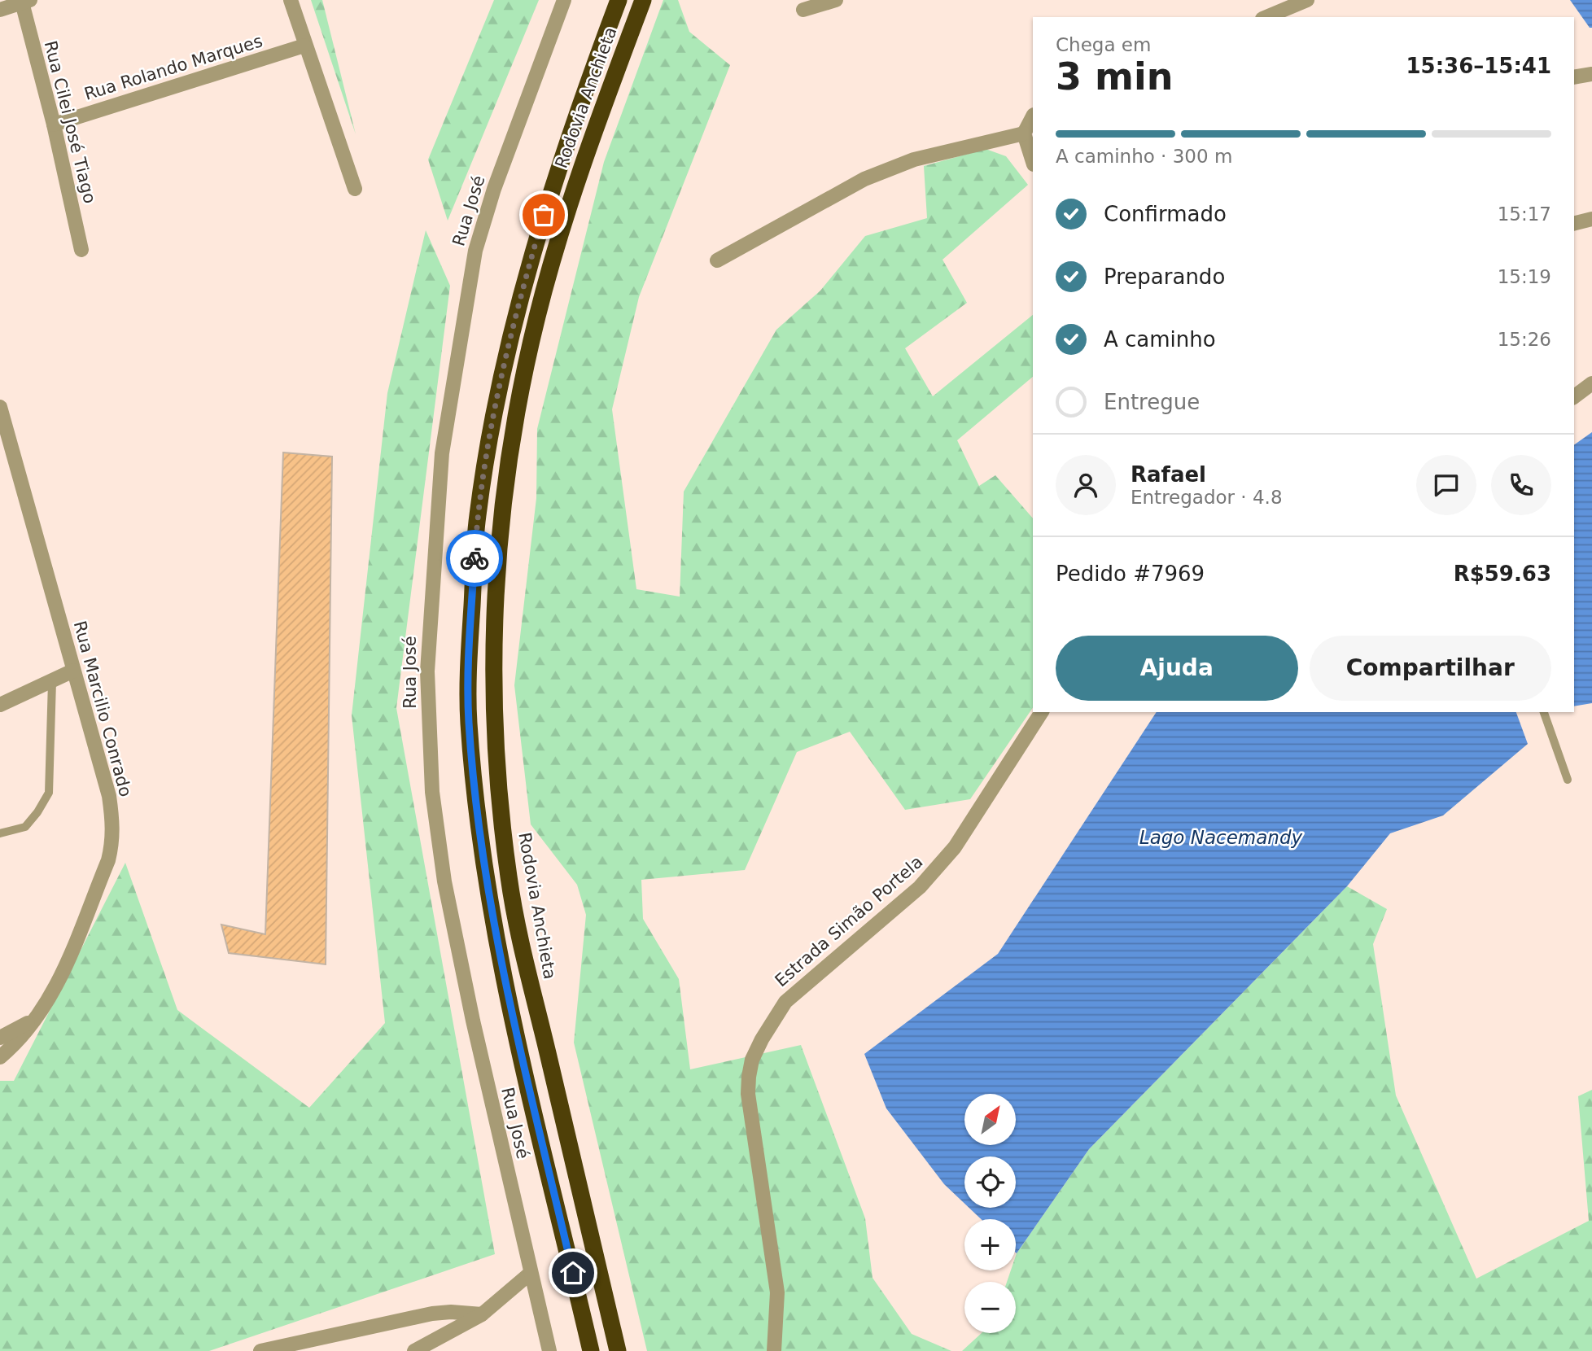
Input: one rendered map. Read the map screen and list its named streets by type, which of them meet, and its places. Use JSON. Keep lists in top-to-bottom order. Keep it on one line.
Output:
{"streets":{"highway":["Rodovia Anchieta"],"street":["Rua Rolando Marques","Rua Cilei José Tiago","Rua José","Rua Marcilio Conrado","Estrada Simão Portela"]},"crossings":[["Rua Rolando Marques","Rua Cilei José Tiago"]],"water":["Lago Nacemandy"],"north":"top right","page":{"heading":["3 min","Chega em","15:36–15:41"],"panel":["Rafael","Entregador · 4.8","Pedido #7969","R$59.63"],"bar":"A caminho · 300 m","list":[["Confirmado","15:17"],["Preparando","15:19"],["A caminho","15:26"],"Entregue"],"buttons":["Ajuda","Compartilhar"],"map_buttons":["+","−"]}}
